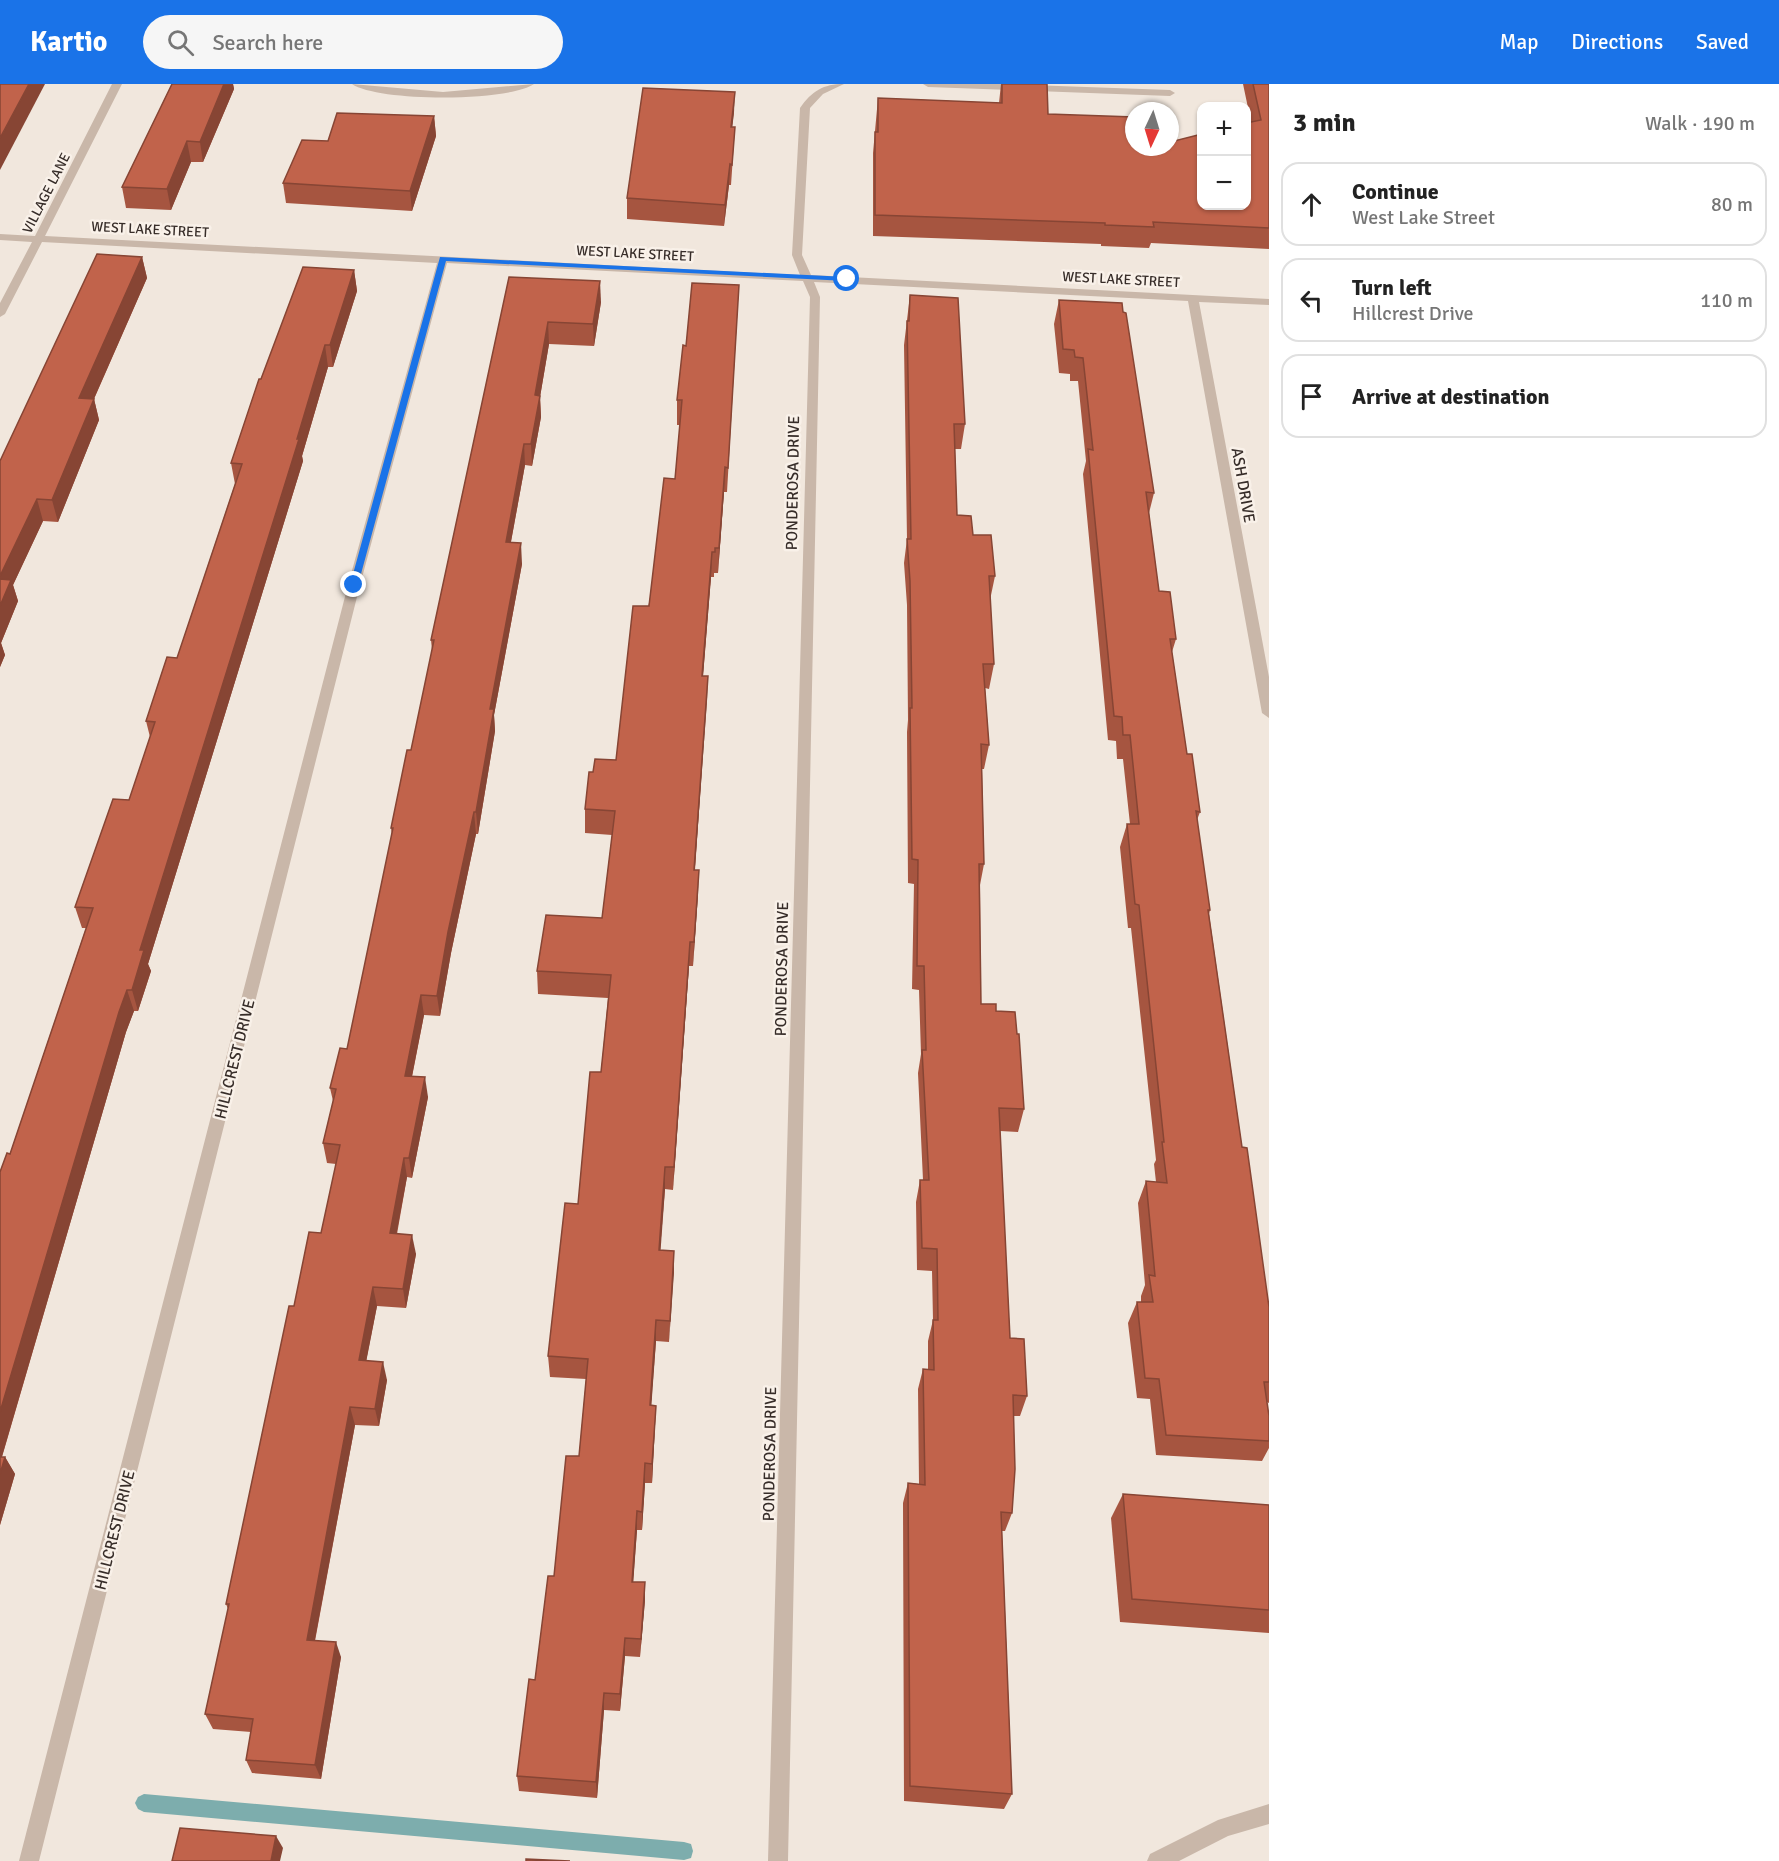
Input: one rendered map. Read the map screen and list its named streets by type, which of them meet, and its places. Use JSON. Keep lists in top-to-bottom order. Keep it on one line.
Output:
{"streets":{"street":["VILLAGE LANE","WEST LAKE STREET","PONDEROSA DRIVE","ASH DRIVE","HILLCREST DRIVE"]},"crossings":[["VILLAGE LANE","WEST LAKE STREET"],["WEST LAKE STREET","PONDEROSA DRIVE"],["WEST LAKE STREET","ASH DRIVE"],["WEST LAKE STREET","HILLCREST DRIVE"]],"north":"bottom","page":{"header":"Kartio","search":"Search here","nav":["Map","Directions","Saved"],"heading":["3 min","Walk · 190 m"],"map_buttons":["+","−"],"list":[["Continue","West Lake Street","80 m"],["Turn left","Hillcrest Drive","110 m"],"Arrive at destination"]}}
